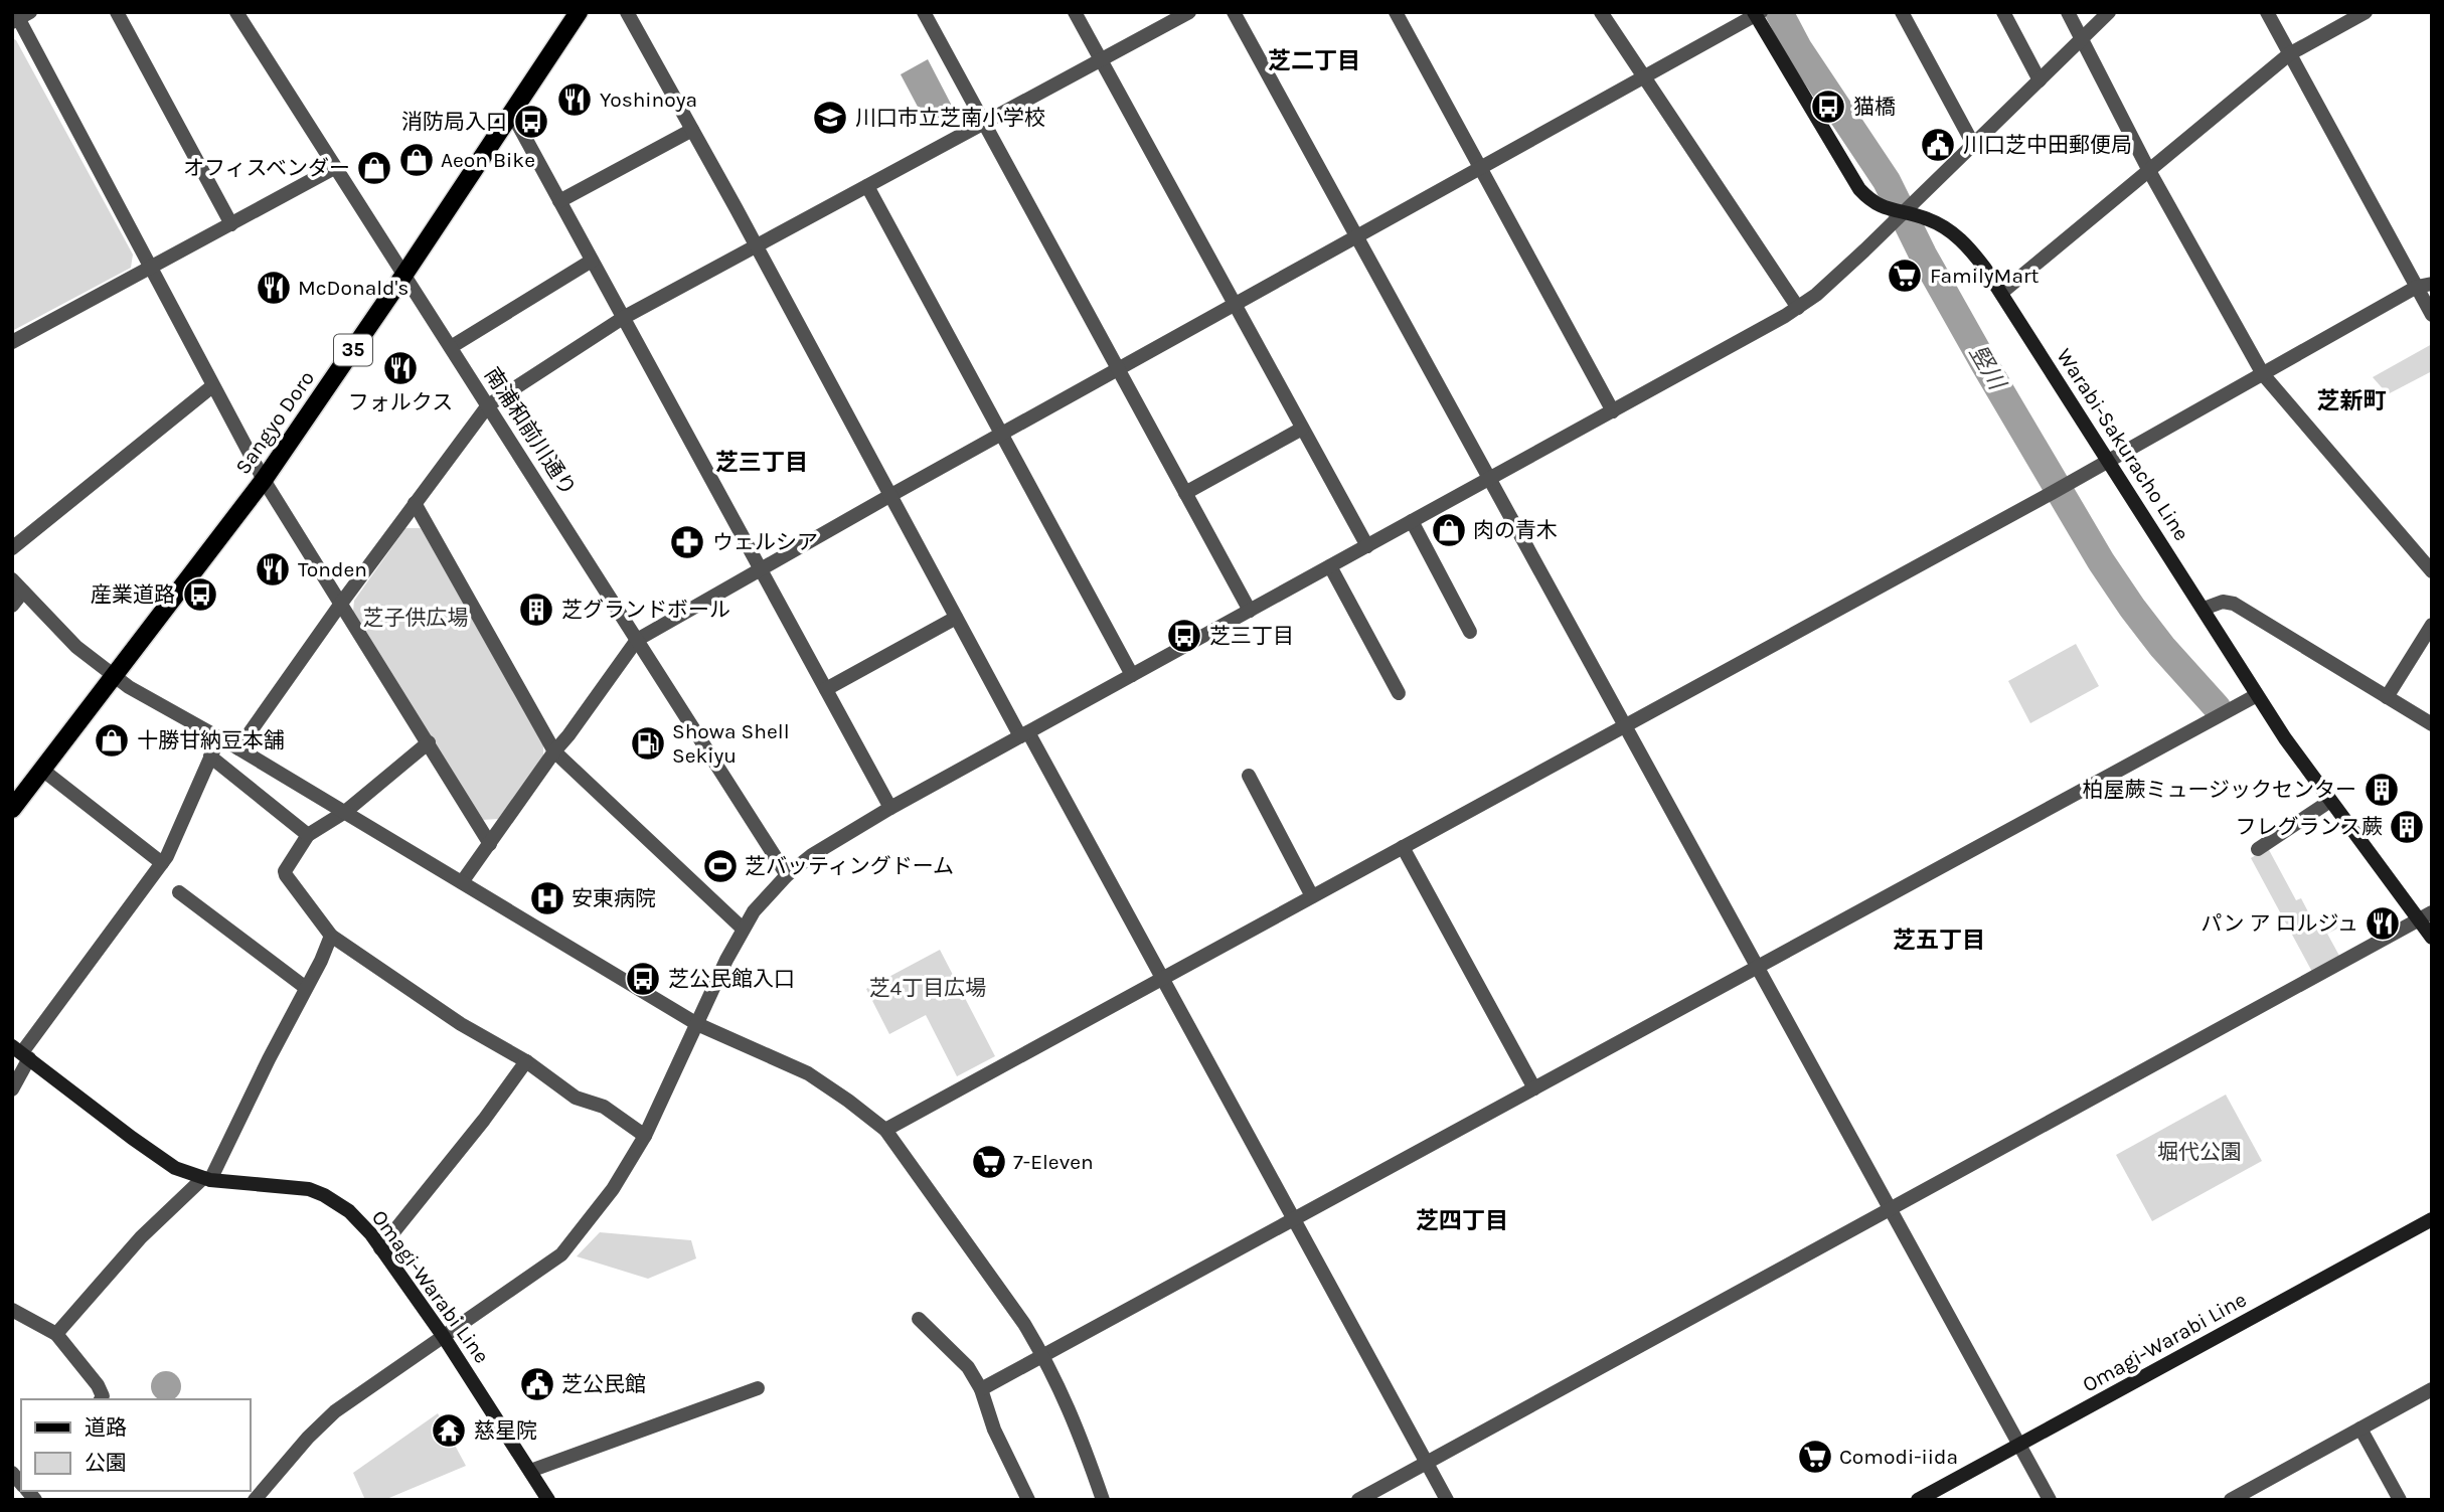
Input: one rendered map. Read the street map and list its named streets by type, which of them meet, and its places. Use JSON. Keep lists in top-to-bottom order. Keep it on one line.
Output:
{"streets":{"main road":["35","Sangyo Doro","Warabi-Sakuracho Line","Omagi-Warabi Line"],"street":["南浦和前川通り"]},"crossings":[["Sangyo Doro","南浦和前川通り"]],"districts":["芝二丁目","芝新町","芝三丁目","芝五丁目","芝四丁目"],"water":["竪川"],"parks":["芝子供広場","芝4丁目広場","堀代公園"],"places":{"restaurant":["Yoshinoya","McDonald's","フォルクス","Tonden","パン ア ロルジュ"],"bus stop":["猫橋","消防局入口","産業道路","芝三丁目","芝公民館入口"],"school or university":["川口市立芝南小学校"],"public building":["川口芝中田郵便局","芝公民館"],"shop":["Aeon Bike","オフィスベンダー","肉の青木","十勝甘納豆本舗"],"supermarket":["FamilyMart","7-Eleven","Comodi-iida"],"pharmacy":["ウェルシア"],"building":["芝グランドボール","柏屋蕨ミュージックセンター","フレグランス蕨"],"fuel station":["Showa Shell Sekiyu"],"sports":["芝バッティングドーム"],"hospital":["安東病院"],"temple":["慈星院"]},"legend":["道路","公園"]}
